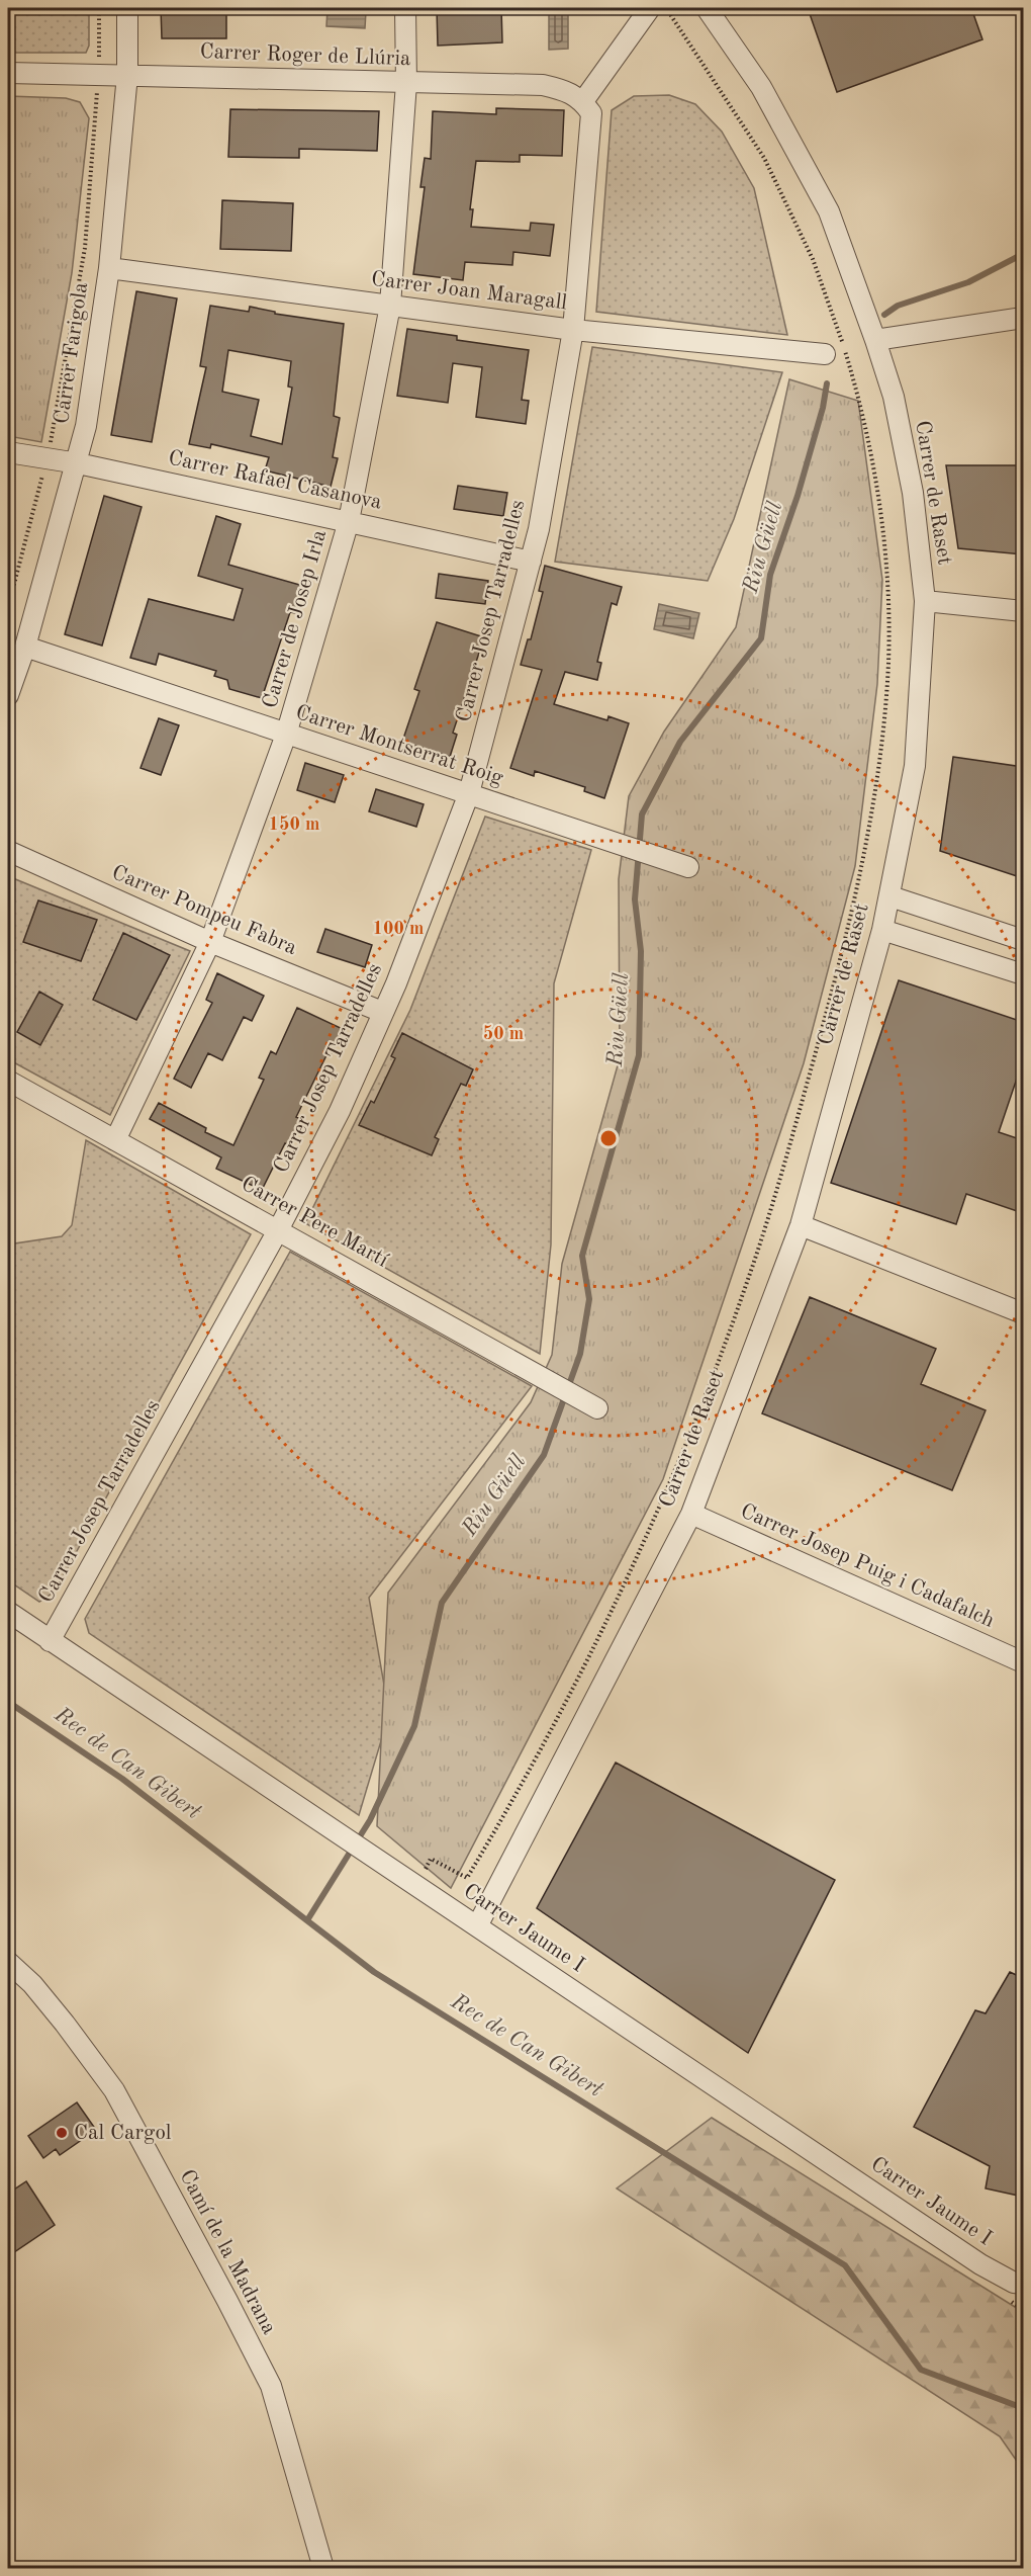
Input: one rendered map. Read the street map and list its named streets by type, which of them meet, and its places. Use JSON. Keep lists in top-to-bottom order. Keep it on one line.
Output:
{"streets":{"street":["Carrer Roger de Llúria","Carrer Joan Maragall","Carrer Farigola","Carrer Rafael Casanova","Carrer de Raset","Carrer Josep Tarradelles","Carrer de Josep Irla","Carrer Montserrat Roig","Carrer Pompeu Fabra","Carrer Pere Martí","Carrer Josep Puig i Cadafalch","Carrer Jaume I","Camí de la Madrana"]},"crossings":[["Carrer Roger de Llúria","Carrer Farigola"],["Carrer Roger de Llúria","Carrer Josep Tarradelles"],["Carrer Roger de Llúria","Carrer de Josep Irla"],["Carrer Joan Maragall","Carrer Farigola"],["Carrer Joan Maragall","Carrer Josep Tarradelles"],["Carrer Joan Maragall","Carrer de Josep Irla"],["Carrer Farigola","Carrer Rafael Casanova"],["Carrer Farigola","Carrer Montserrat Roig"],["Carrer Rafael Casanova","Carrer Josep Tarradelles"],["Carrer Rafael Casanova","Carrer de Josep Irla"],["Carrer de Raset","Carrer Josep Puig i Cadafalch"],["Carrer de Raset","Carrer Jaume I"],["Carrer Josep Tarradelles","Carrer Montserrat Roig"],["Carrer Josep Tarradelles","Carrer Pompeu Fabra"],["Carrer Josep Tarradelles","Carrer Pere Martí"],["Carrer Josep Tarradelles","Carrer Jaume I"],["Carrer de Josep Irla","Carrer Montserrat Roig"],["Carrer de Josep Irla","Carrer Pompeu Fabra"],["Carrer de Josep Irla","Carrer Pere Martí"]],"water":["Riu Güell","Rec de Can Gibert"],"places":["Cal Cargol"],"rings":["150 m","100 m","50 m"]}
